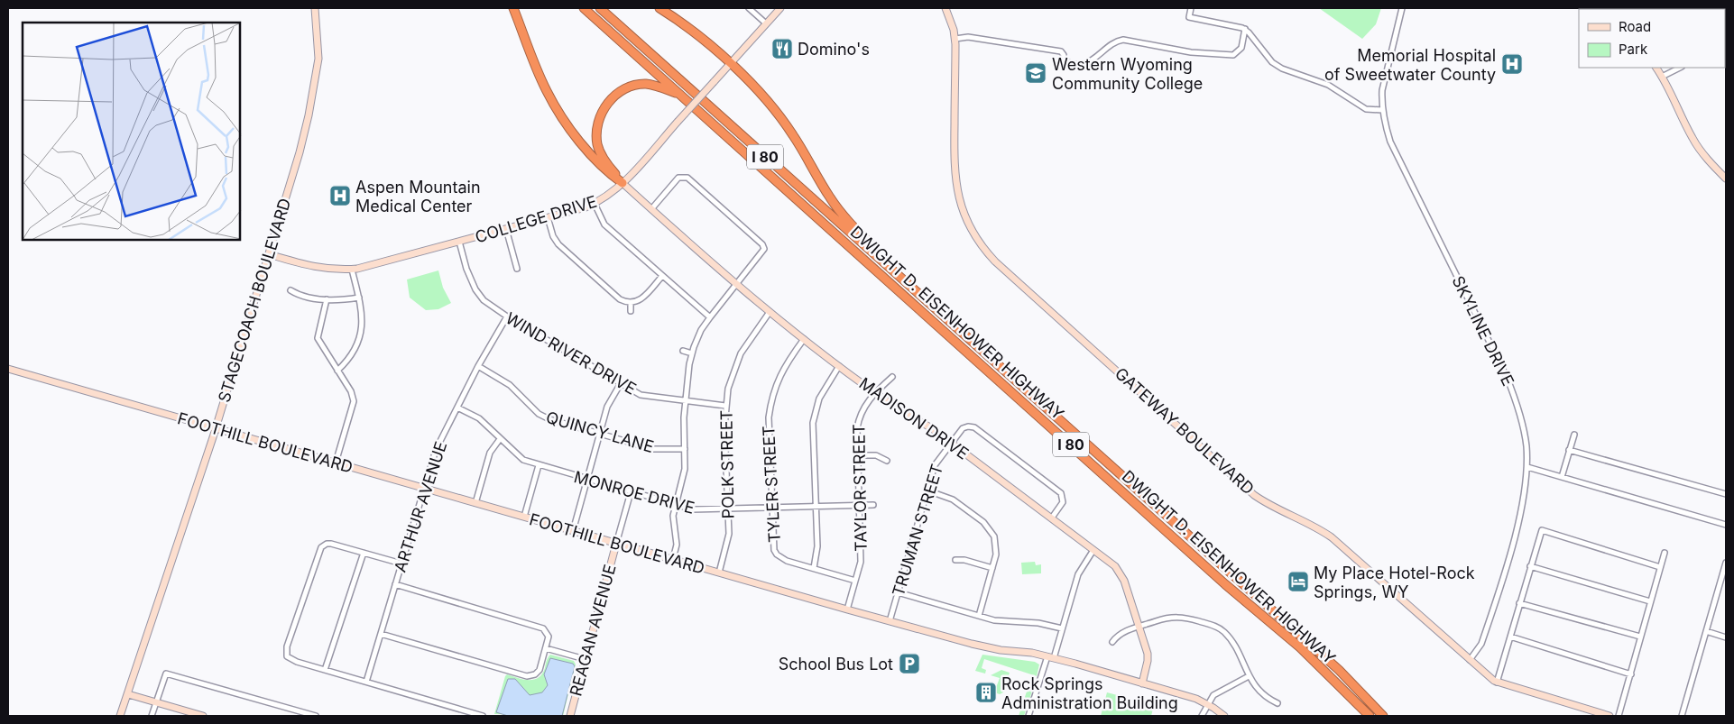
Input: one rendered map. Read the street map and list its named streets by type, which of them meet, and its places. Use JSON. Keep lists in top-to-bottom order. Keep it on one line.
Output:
{"streets":{"highway":["I 80","DWIGHT D. EISENHOWER HIGHWAY"],"main road":["COLLEGE DRIVE","STAGECOACH BOULEVARD","MADISON DRIVE","GATEWAY BOULEVARD","FOOTHILL BOULEVARD","REAGAN AVENUE"],"street":["SKYLINE DRIVE","WIND RIVER DRIVE","QUINCY LANE","POLK STREET","TYLER STREET","TAYLOR STREET","MONROE DRIVE","ARTHUR AVENUE","TRUMAN STREET"]},"crossings":[["I 80","COLLEGE DRIVE"],["I 80","DWIGHT D. EISENHOWER HIGHWAY"],["I 80","MADISON DRIVE"],["COLLEGE DRIVE","STAGECOACH BOULEVARD"],["COLLEGE DRIVE","WIND RIVER DRIVE"],["COLLEGE DRIVE","MADISON DRIVE"],["STAGECOACH BOULEVARD","FOOTHILL BOULEVARD"],["SKYLINE DRIVE","GATEWAY BOULEVARD"],["WIND RIVER DRIVE","POLK STREET"],["WIND RIVER DRIVE","ARTHUR AVENUE"],["MADISON DRIVE","FOOTHILL BOULEVARD"],["MADISON DRIVE","POLK STREET"],["MADISON DRIVE","TYLER STREET"],["MADISON DRIVE","TAYLOR STREET"],["MADISON DRIVE","TRUMAN STREET"],["QUINCY LANE","ARTHUR AVENUE"],["FOOTHILL BOULEVARD","POLK STREET"],["FOOTHILL BOULEVARD","TAYLOR STREET"],["FOOTHILL BOULEVARD","ARTHUR AVENUE"],["FOOTHILL BOULEVARD","TRUMAN STREET"],["FOOTHILL BOULEVARD","REAGAN AVENUE"],["POLK STREET","MONROE DRIVE"],["TYLER STREET","TAYLOR STREET"],["TYLER STREET","MONROE DRIVE"],["TAYLOR STREET","MONROE DRIVE"],["MONROE DRIVE","ARTHUR AVENUE"],["MONROE DRIVE","REAGAN AVENUE"]],"places":{"restaurant":["Domino's"],"hospital":["Memorial Hospital of Sweetwater County","Aspen Mountain Medical Center"],"school or university":["Western Wyoming Community College"],"hotel":["My Place Hotel-Rock Springs, WY"],"parking":["School Bus Lot"],"building":["Rock Springs Administration Building"]},"legend":["Road","Park"]}
